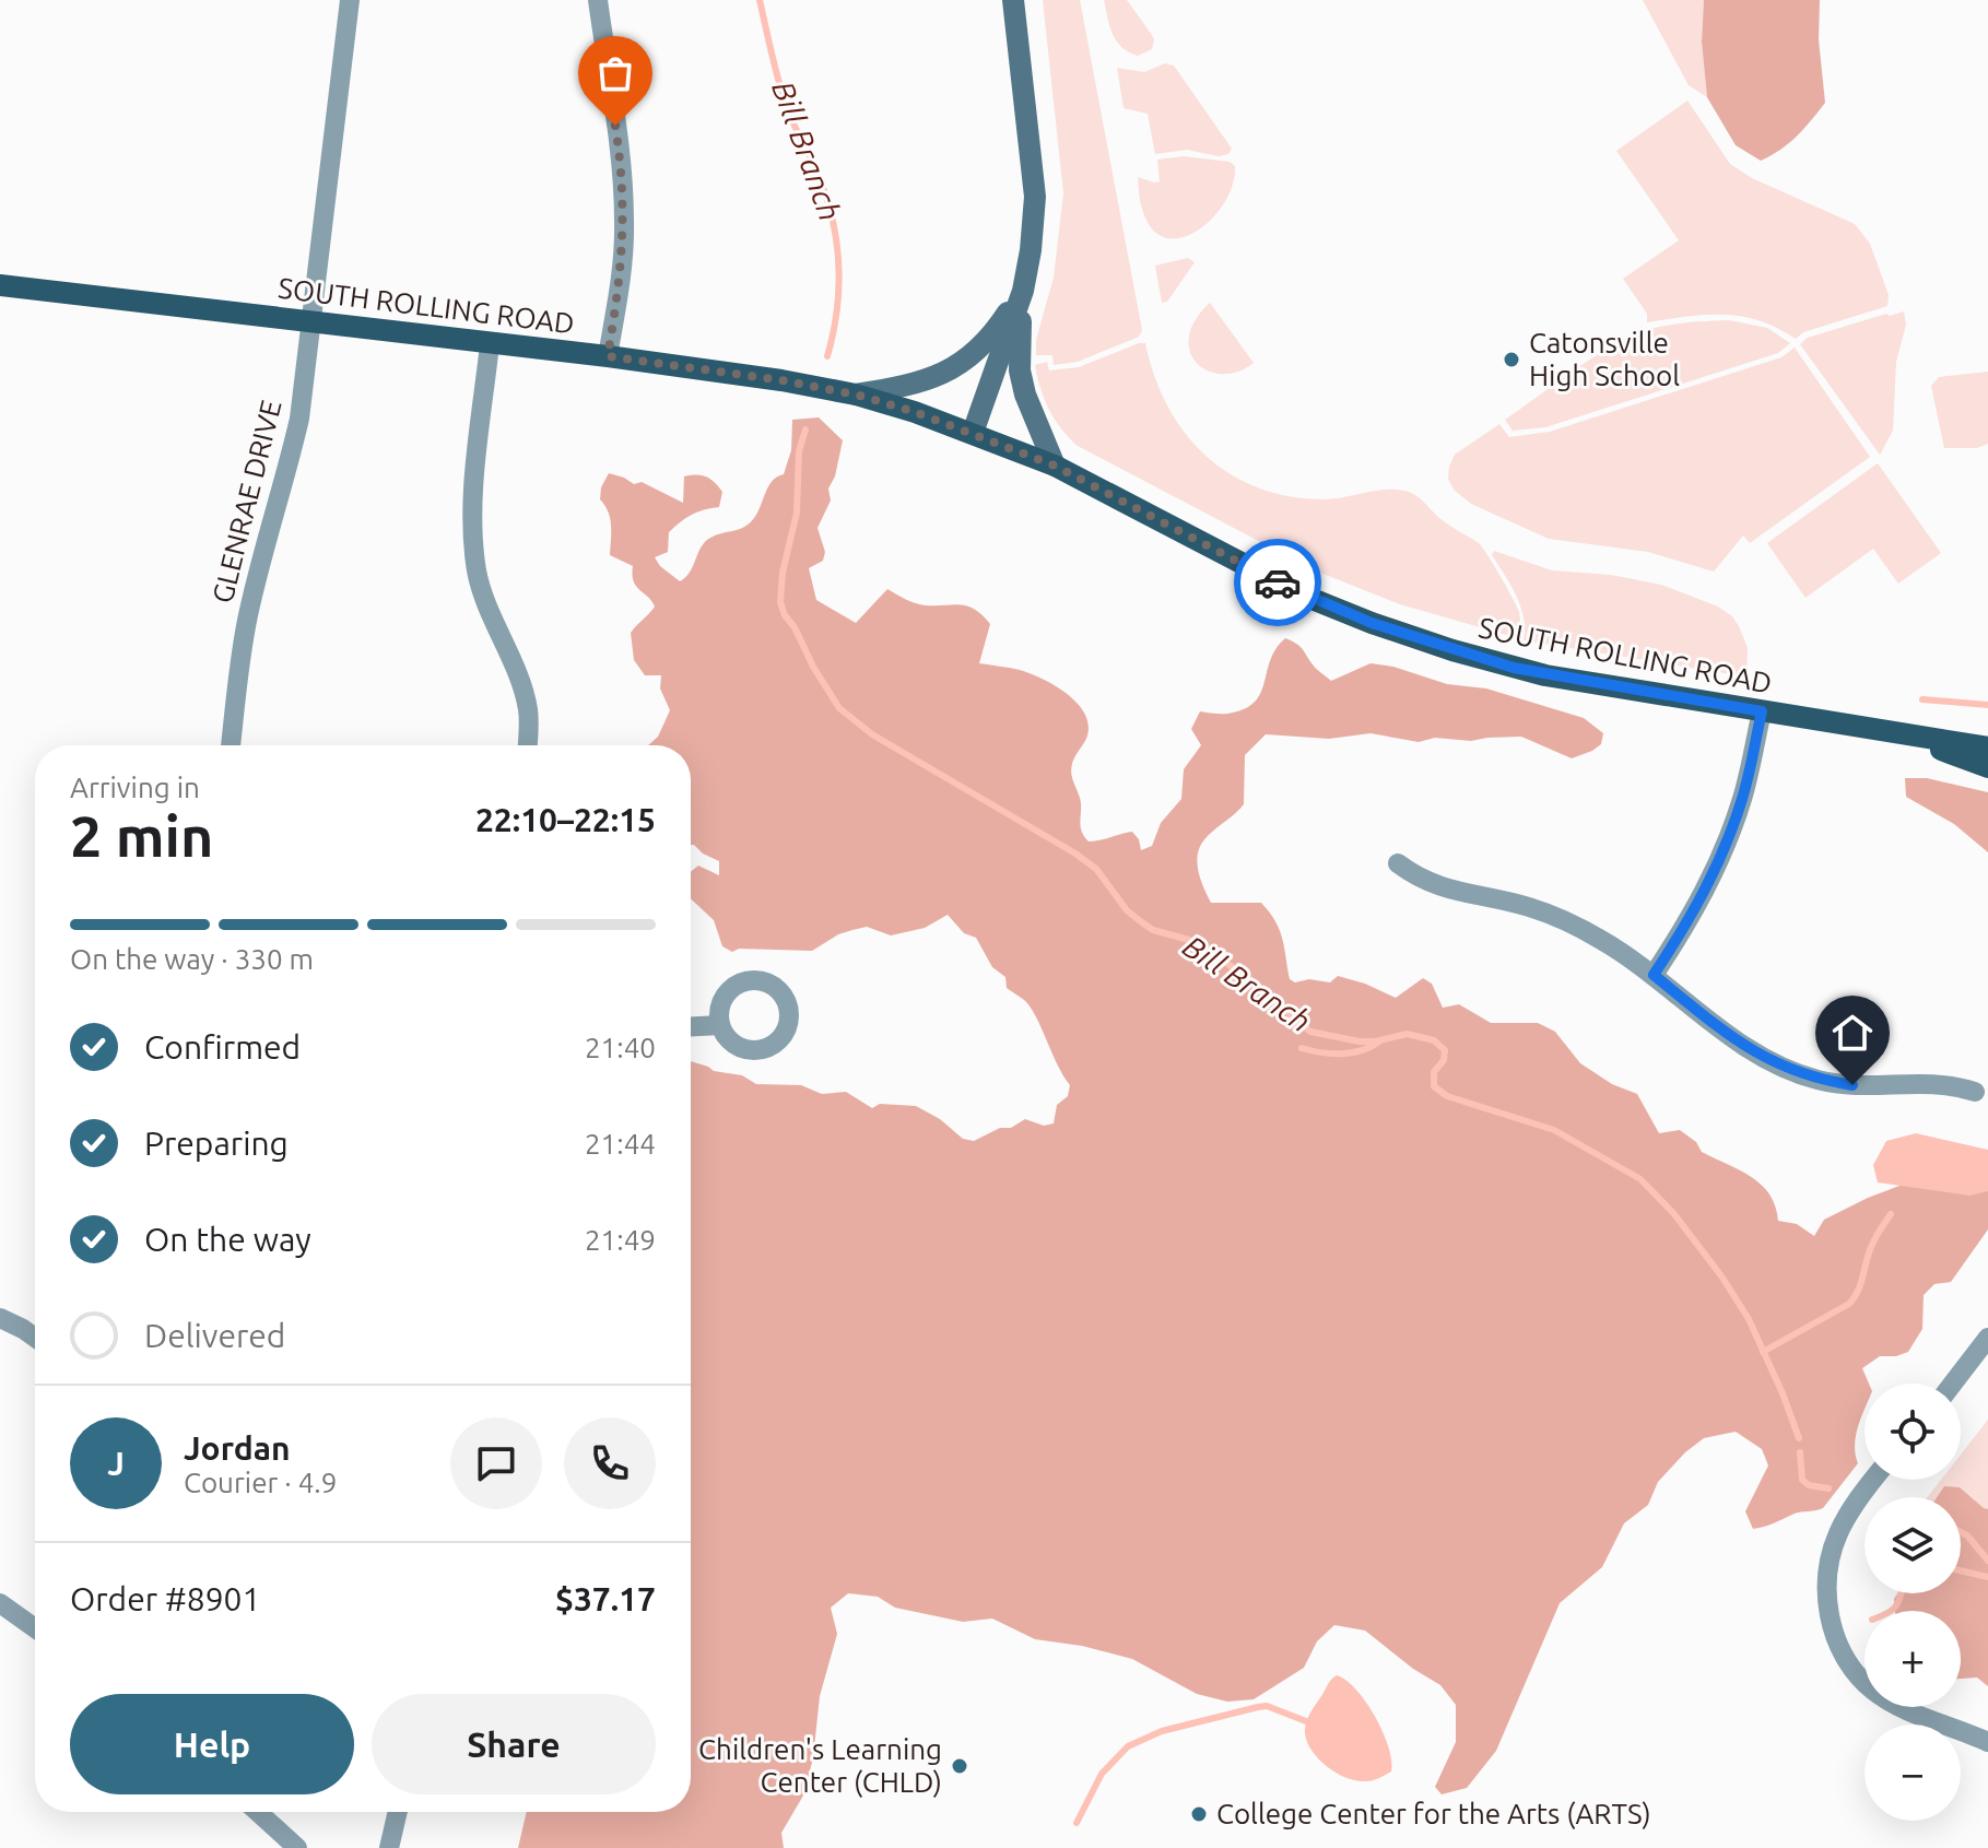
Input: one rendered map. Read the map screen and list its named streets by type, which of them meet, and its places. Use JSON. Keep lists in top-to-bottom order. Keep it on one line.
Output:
{"streets":{"main road":["SOUTH ROLLING ROAD"],"street":["GLENRAE DRIVE"]},"crossings":[["SOUTH ROLLING ROAD","GLENRAE DRIVE"]],"water":["Bill Branch"],"places":["Catonsville High School","Children's Learning Center (CHLD)","College Center for the Arts (ARTS)"],"page":{"heading":["2 min","Arriving in","22:10–22:15"],"panel":["Jordan","Courier · 4.9","Order #8901","$37.17"],"bar":"On the way · 330 m","list":[["Confirmed","21:40"],["Preparing","21:44"],["On the way","21:49"],"Delivered"],"map_buttons":["+","−"],"round":"J","buttons":["Help","Share"]}}
